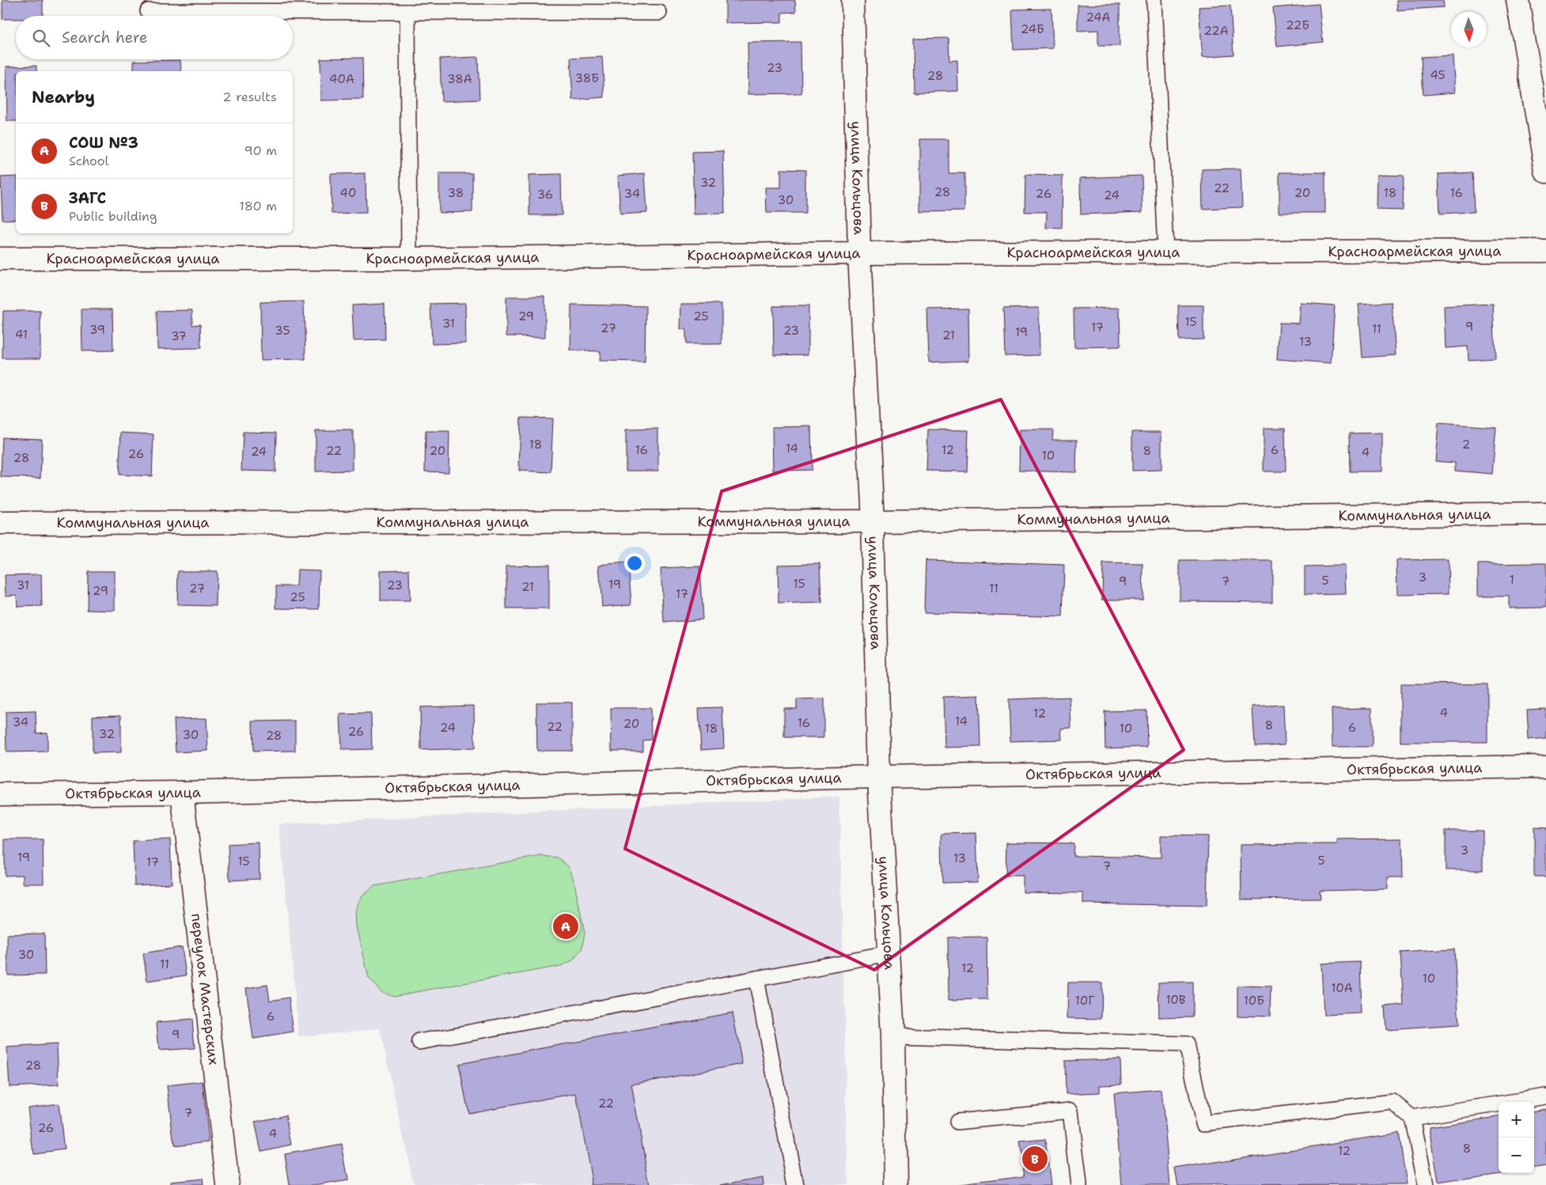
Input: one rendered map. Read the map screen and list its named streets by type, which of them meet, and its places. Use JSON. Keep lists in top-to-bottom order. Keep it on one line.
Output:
{"streets":{"street":["улица Кольцова","Красноармейская улица","Коммунальная улица","Октябрьская улица","переулок Мастерских"]},"crossings":[["улица Кольцова","Красноармейская улица"],["улица Кольцова","Коммунальная улица"],["улица Кольцова","Октябрьская улица"],["Октябрьская улица","переулок Мастерских"]],"house_numbers":["24А","22Б","24Б","22А","23","45","28","38Б","40А","38А","32","22","28","40","38","20","18","16","34","26","36","24","30","29","25","15","31","9","17","27","11","39","35","23","19","41","21","37","13","18","2","14","16","12","6","22","20","8","24","4","26","10","28","3","1","5","9","7","15","19","31","23","21","27","11","29","17","25","4","12","14","34","16","20","8","22","24","6","18","10","26","32","30","28","3","19","13","5","15","17","7","30","11","12","10","10А","10В","10Г","10Б","6","9","28","22","7","26","4","8","12"],"north":"bottom","page":{"search":"Search here","heading":["Nearby","2 results"],"list":[{"mark":"A","name":"СОШ №3","note":"School","value":"90 m"},{"mark":"B","name":"ЗАГС","note":"Public building","value":"180 m"}],"pins":["A","B"],"map_buttons":["+","−"]}}
